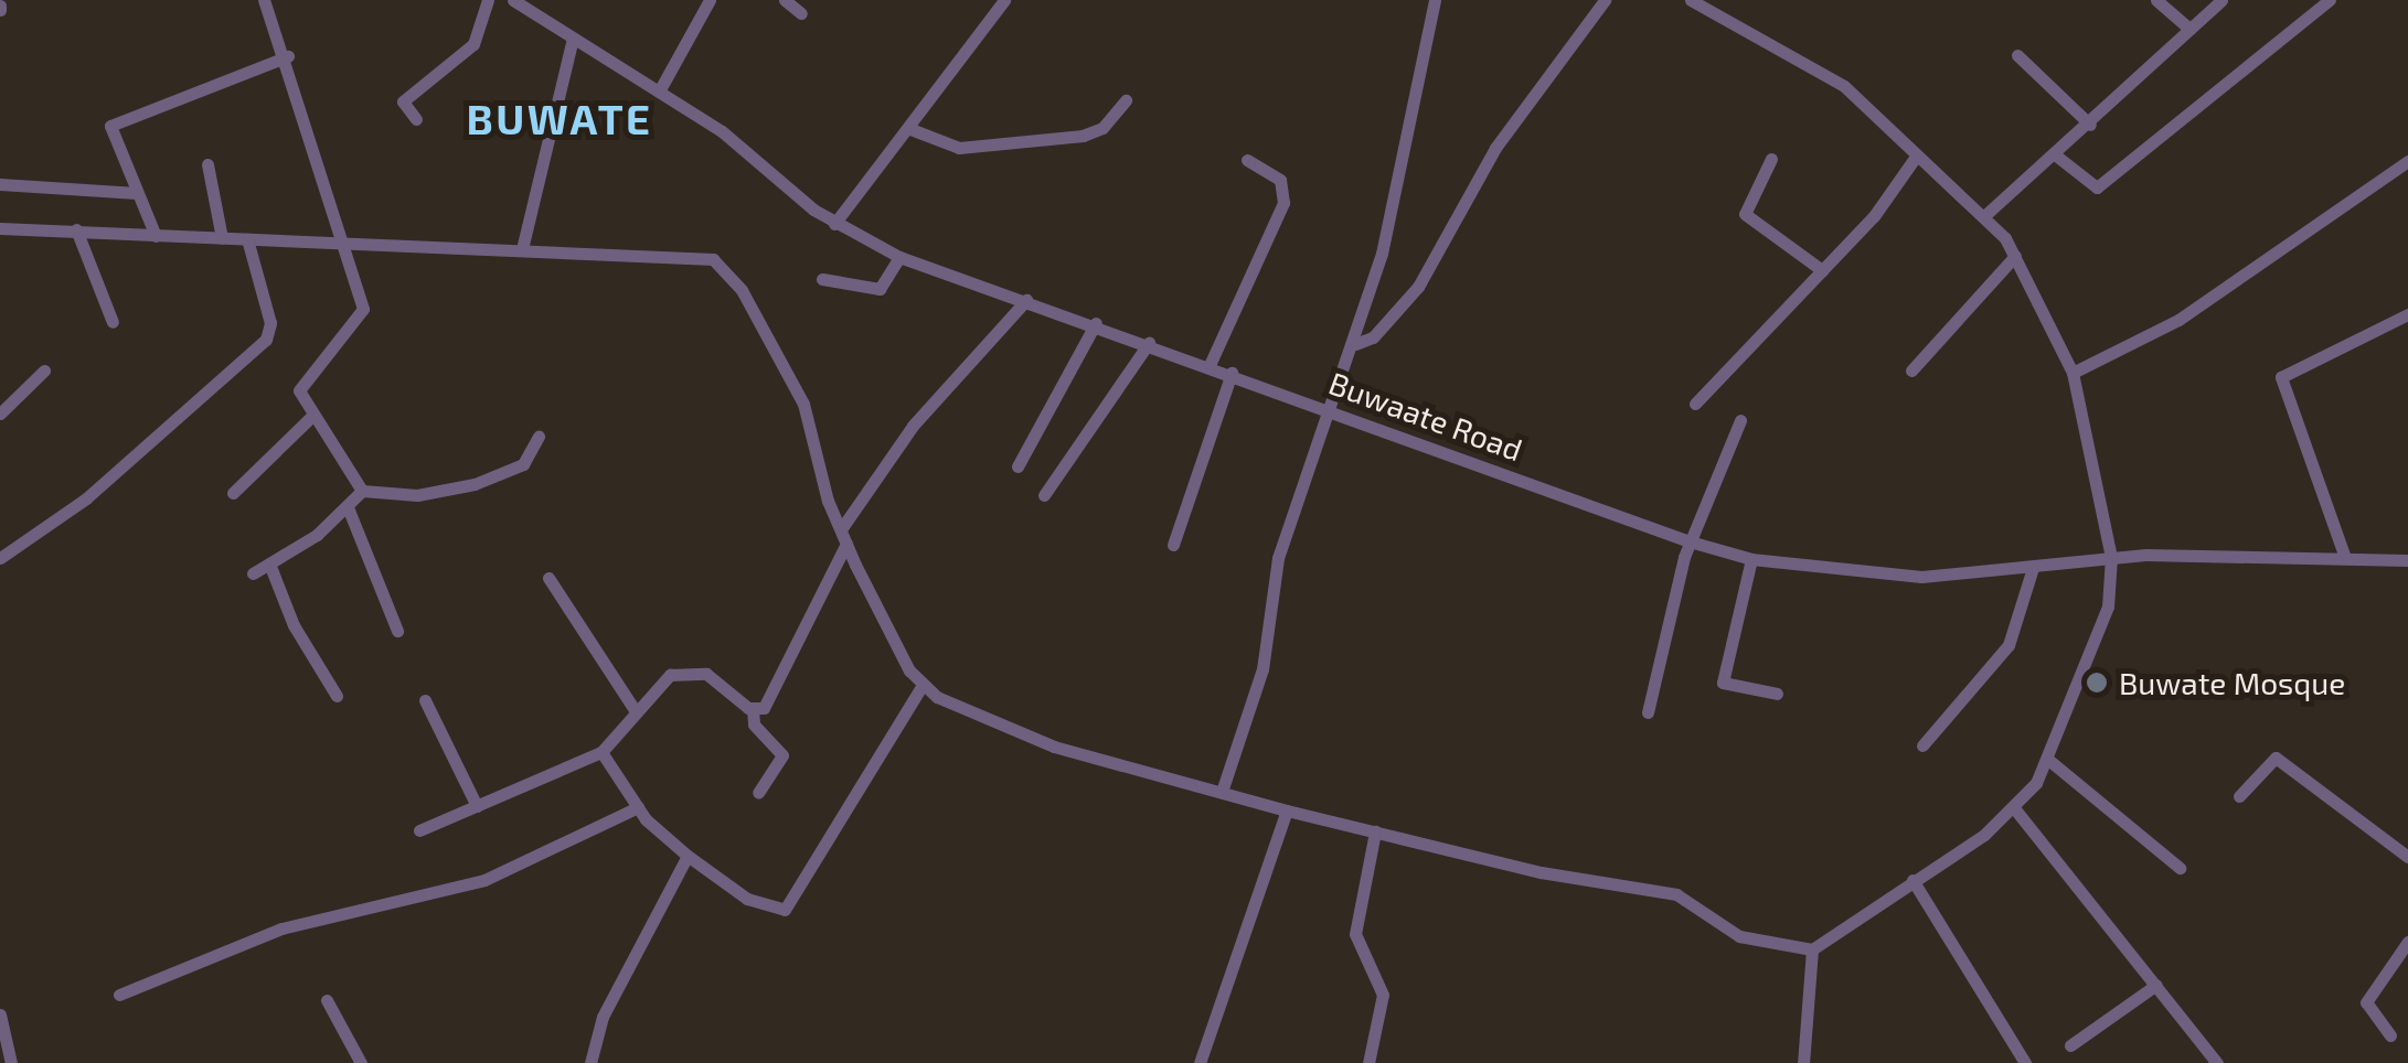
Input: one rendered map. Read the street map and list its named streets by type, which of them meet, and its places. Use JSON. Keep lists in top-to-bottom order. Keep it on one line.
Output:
{"streets":{"street":["Buwaate Road"]},"districts":["BUWATE"],"places":["Buwate Mosque"]}
